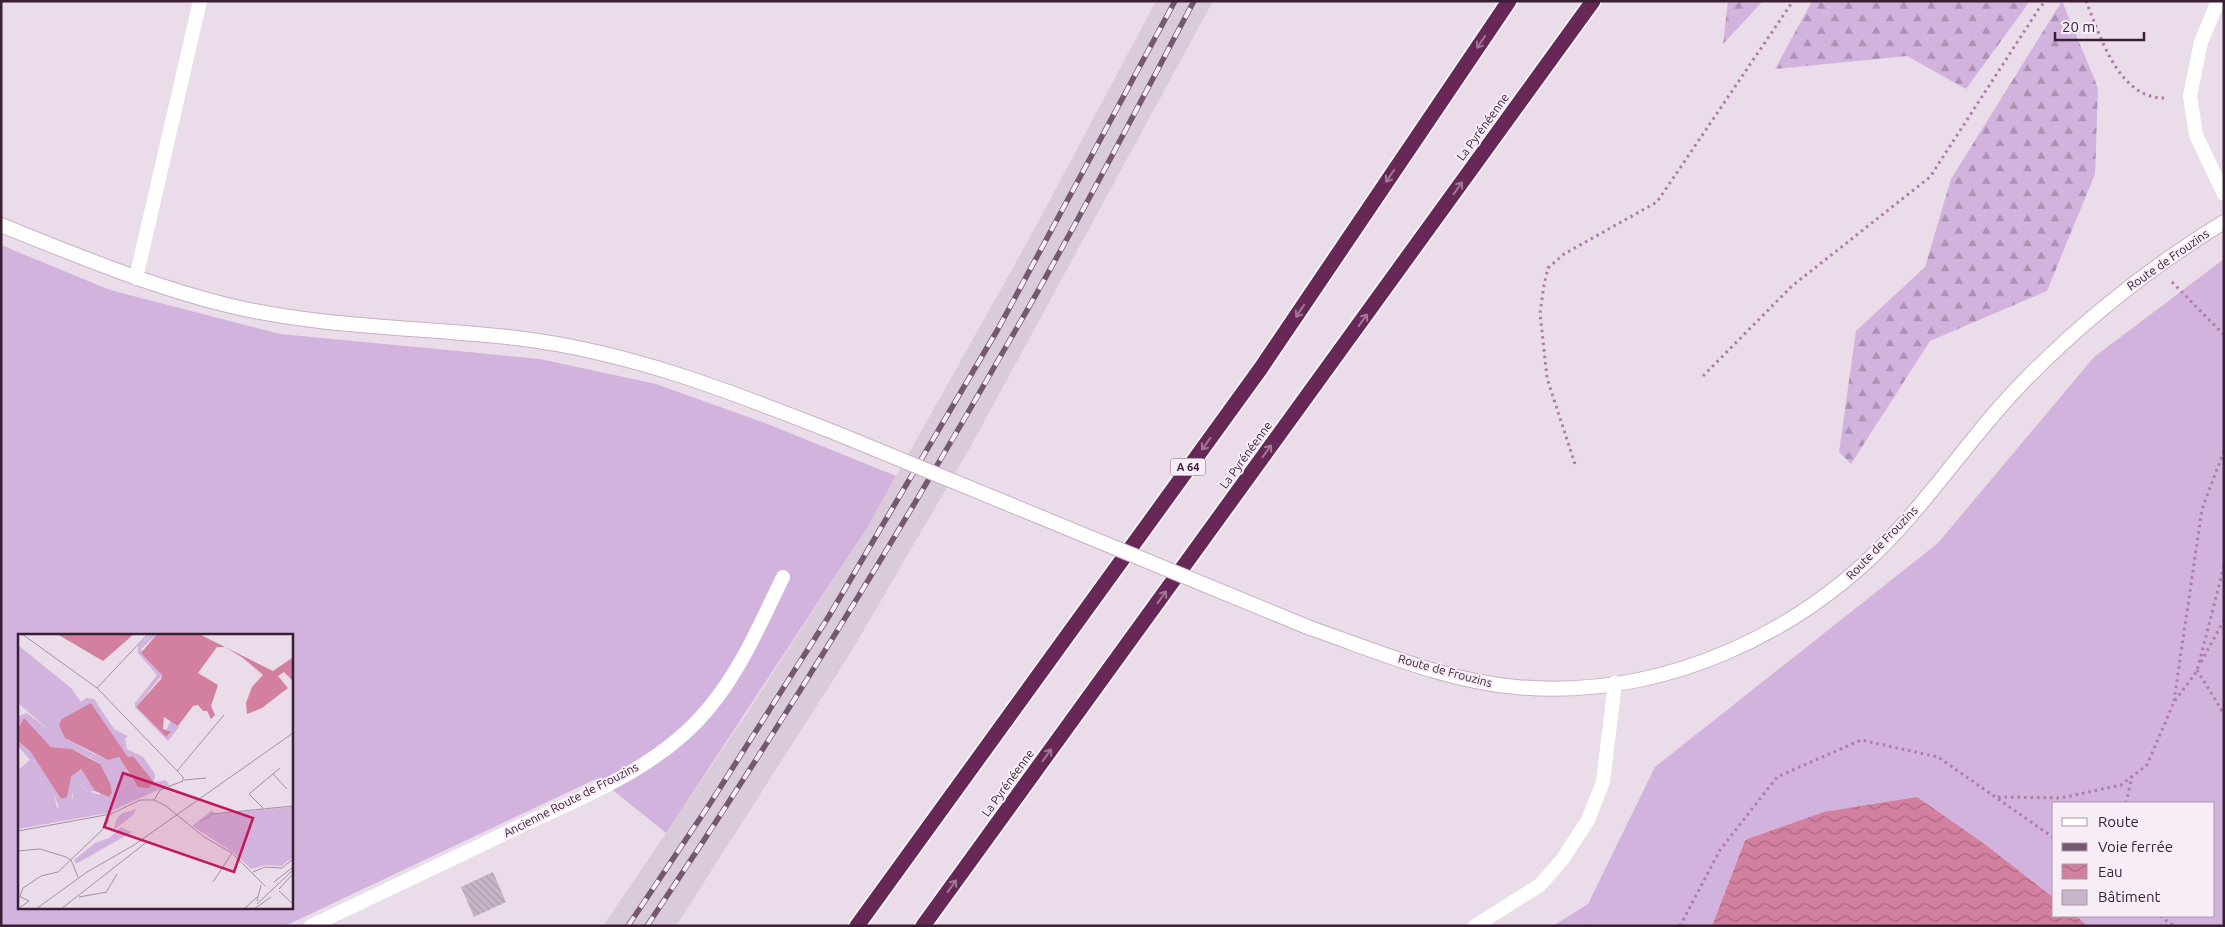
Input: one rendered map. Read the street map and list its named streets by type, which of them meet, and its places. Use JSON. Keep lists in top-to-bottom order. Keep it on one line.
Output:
{"streets":{"highway":["La Pyrénéenne","A 64"],"main road":["Route de Frouzins","Ancienne Route de Frouzins"]},"legend":["Route","Voie ferrée","Eau","Bâtiment"],"scale_bar":"20 m"}
